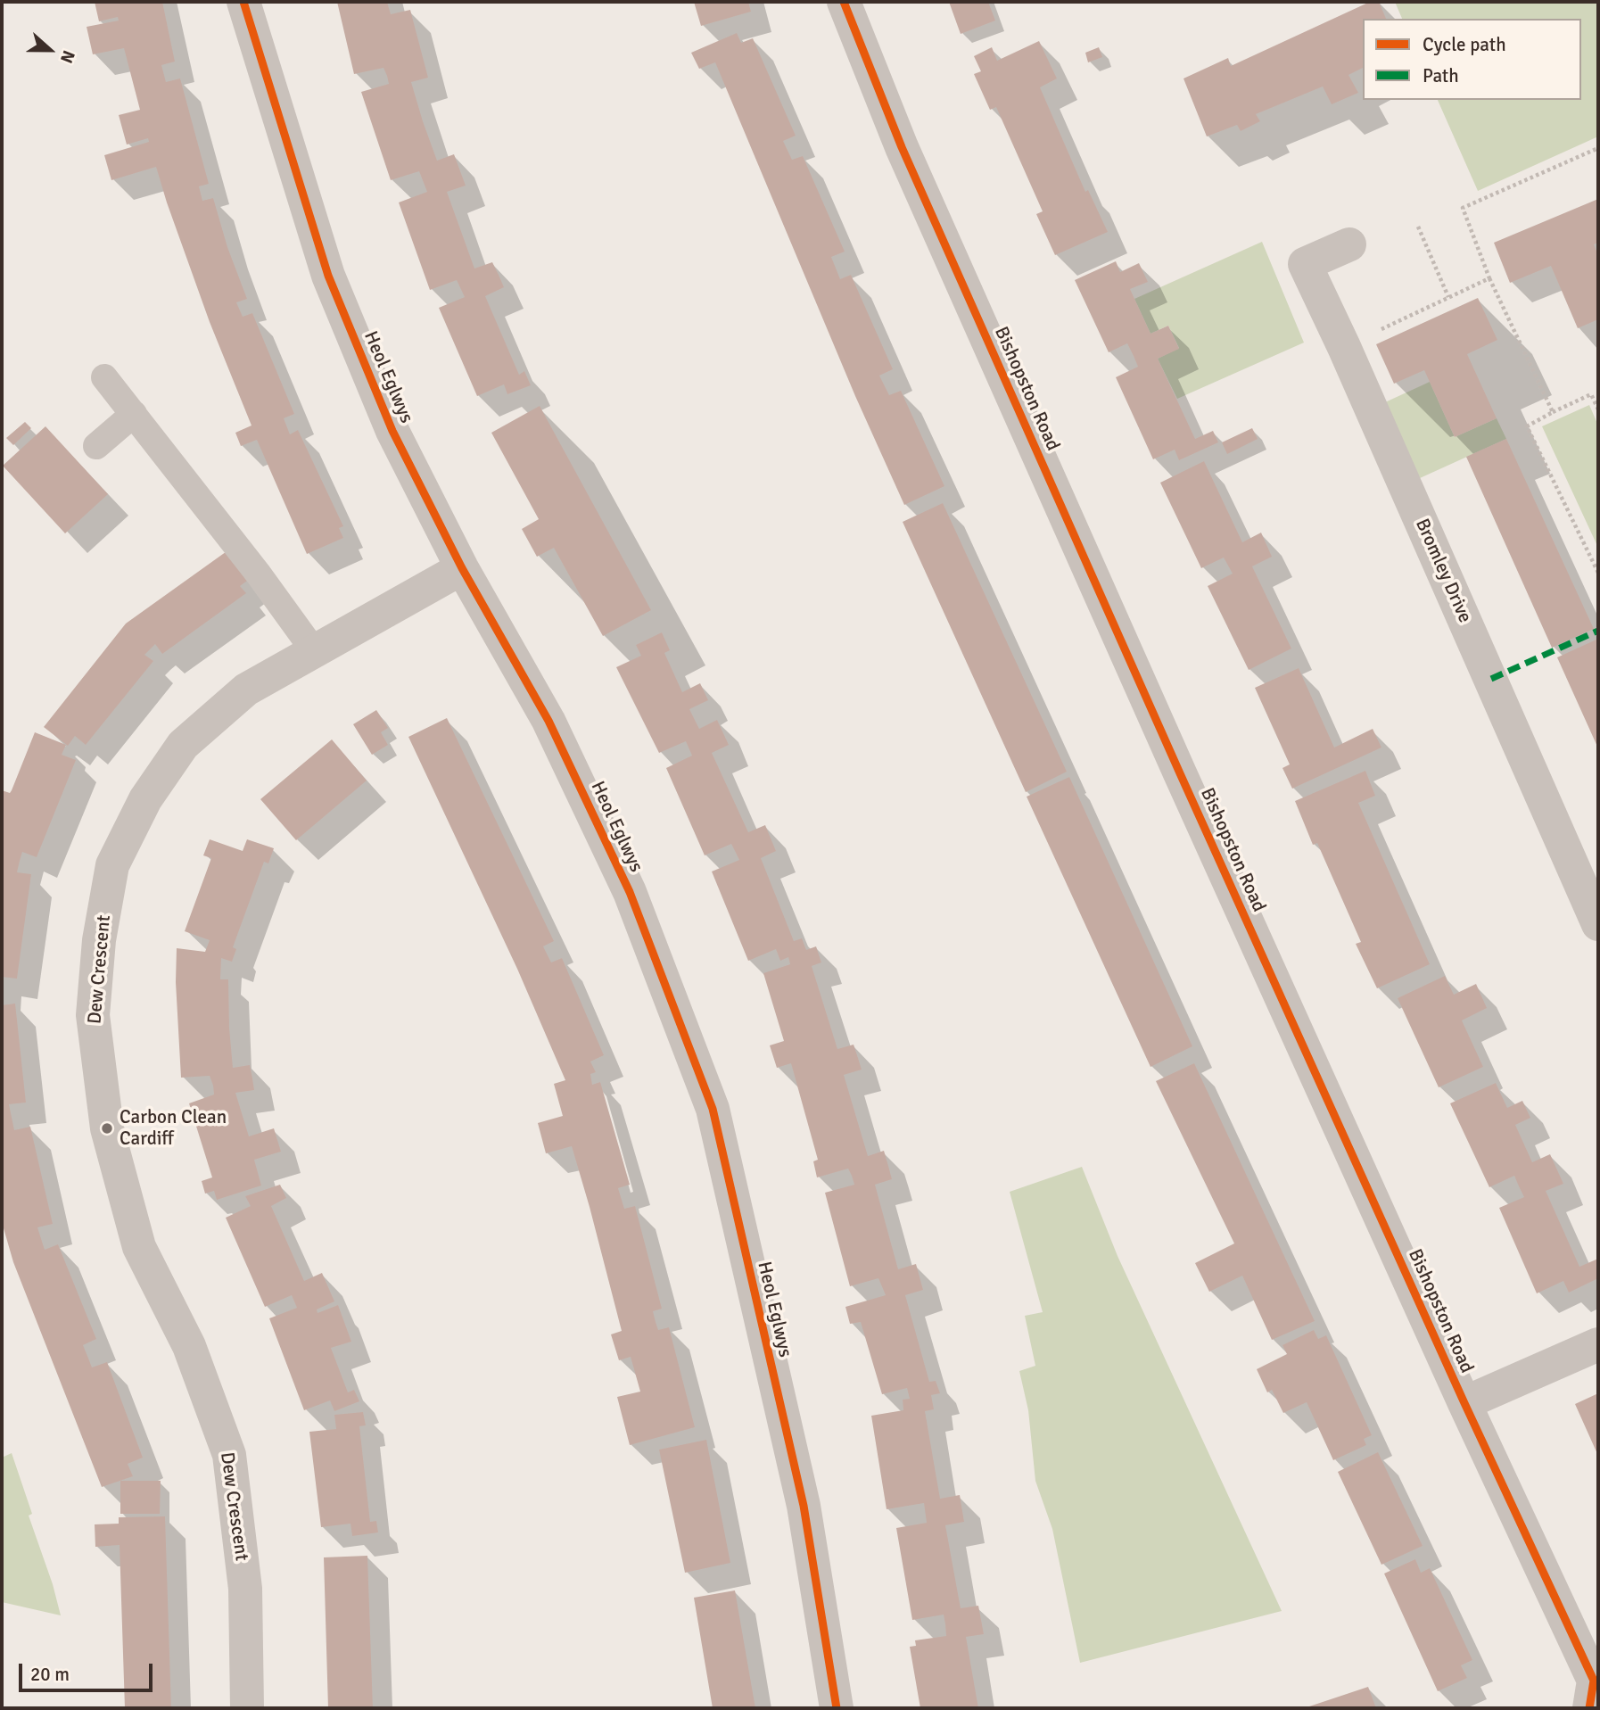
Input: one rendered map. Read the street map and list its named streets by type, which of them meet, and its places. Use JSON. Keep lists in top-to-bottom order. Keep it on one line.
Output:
{"streets":{"street":["Heol Eglwys","Bishopston Road","Bromley Drive","Dew Crescent"]},"crossings":[["Heol Eglwys","Dew Crescent"]],"places":["Carbon Clean Cardiff"],"legend":["Cycle path","Path"],"scale_bar":"20 m","north":"right"}
